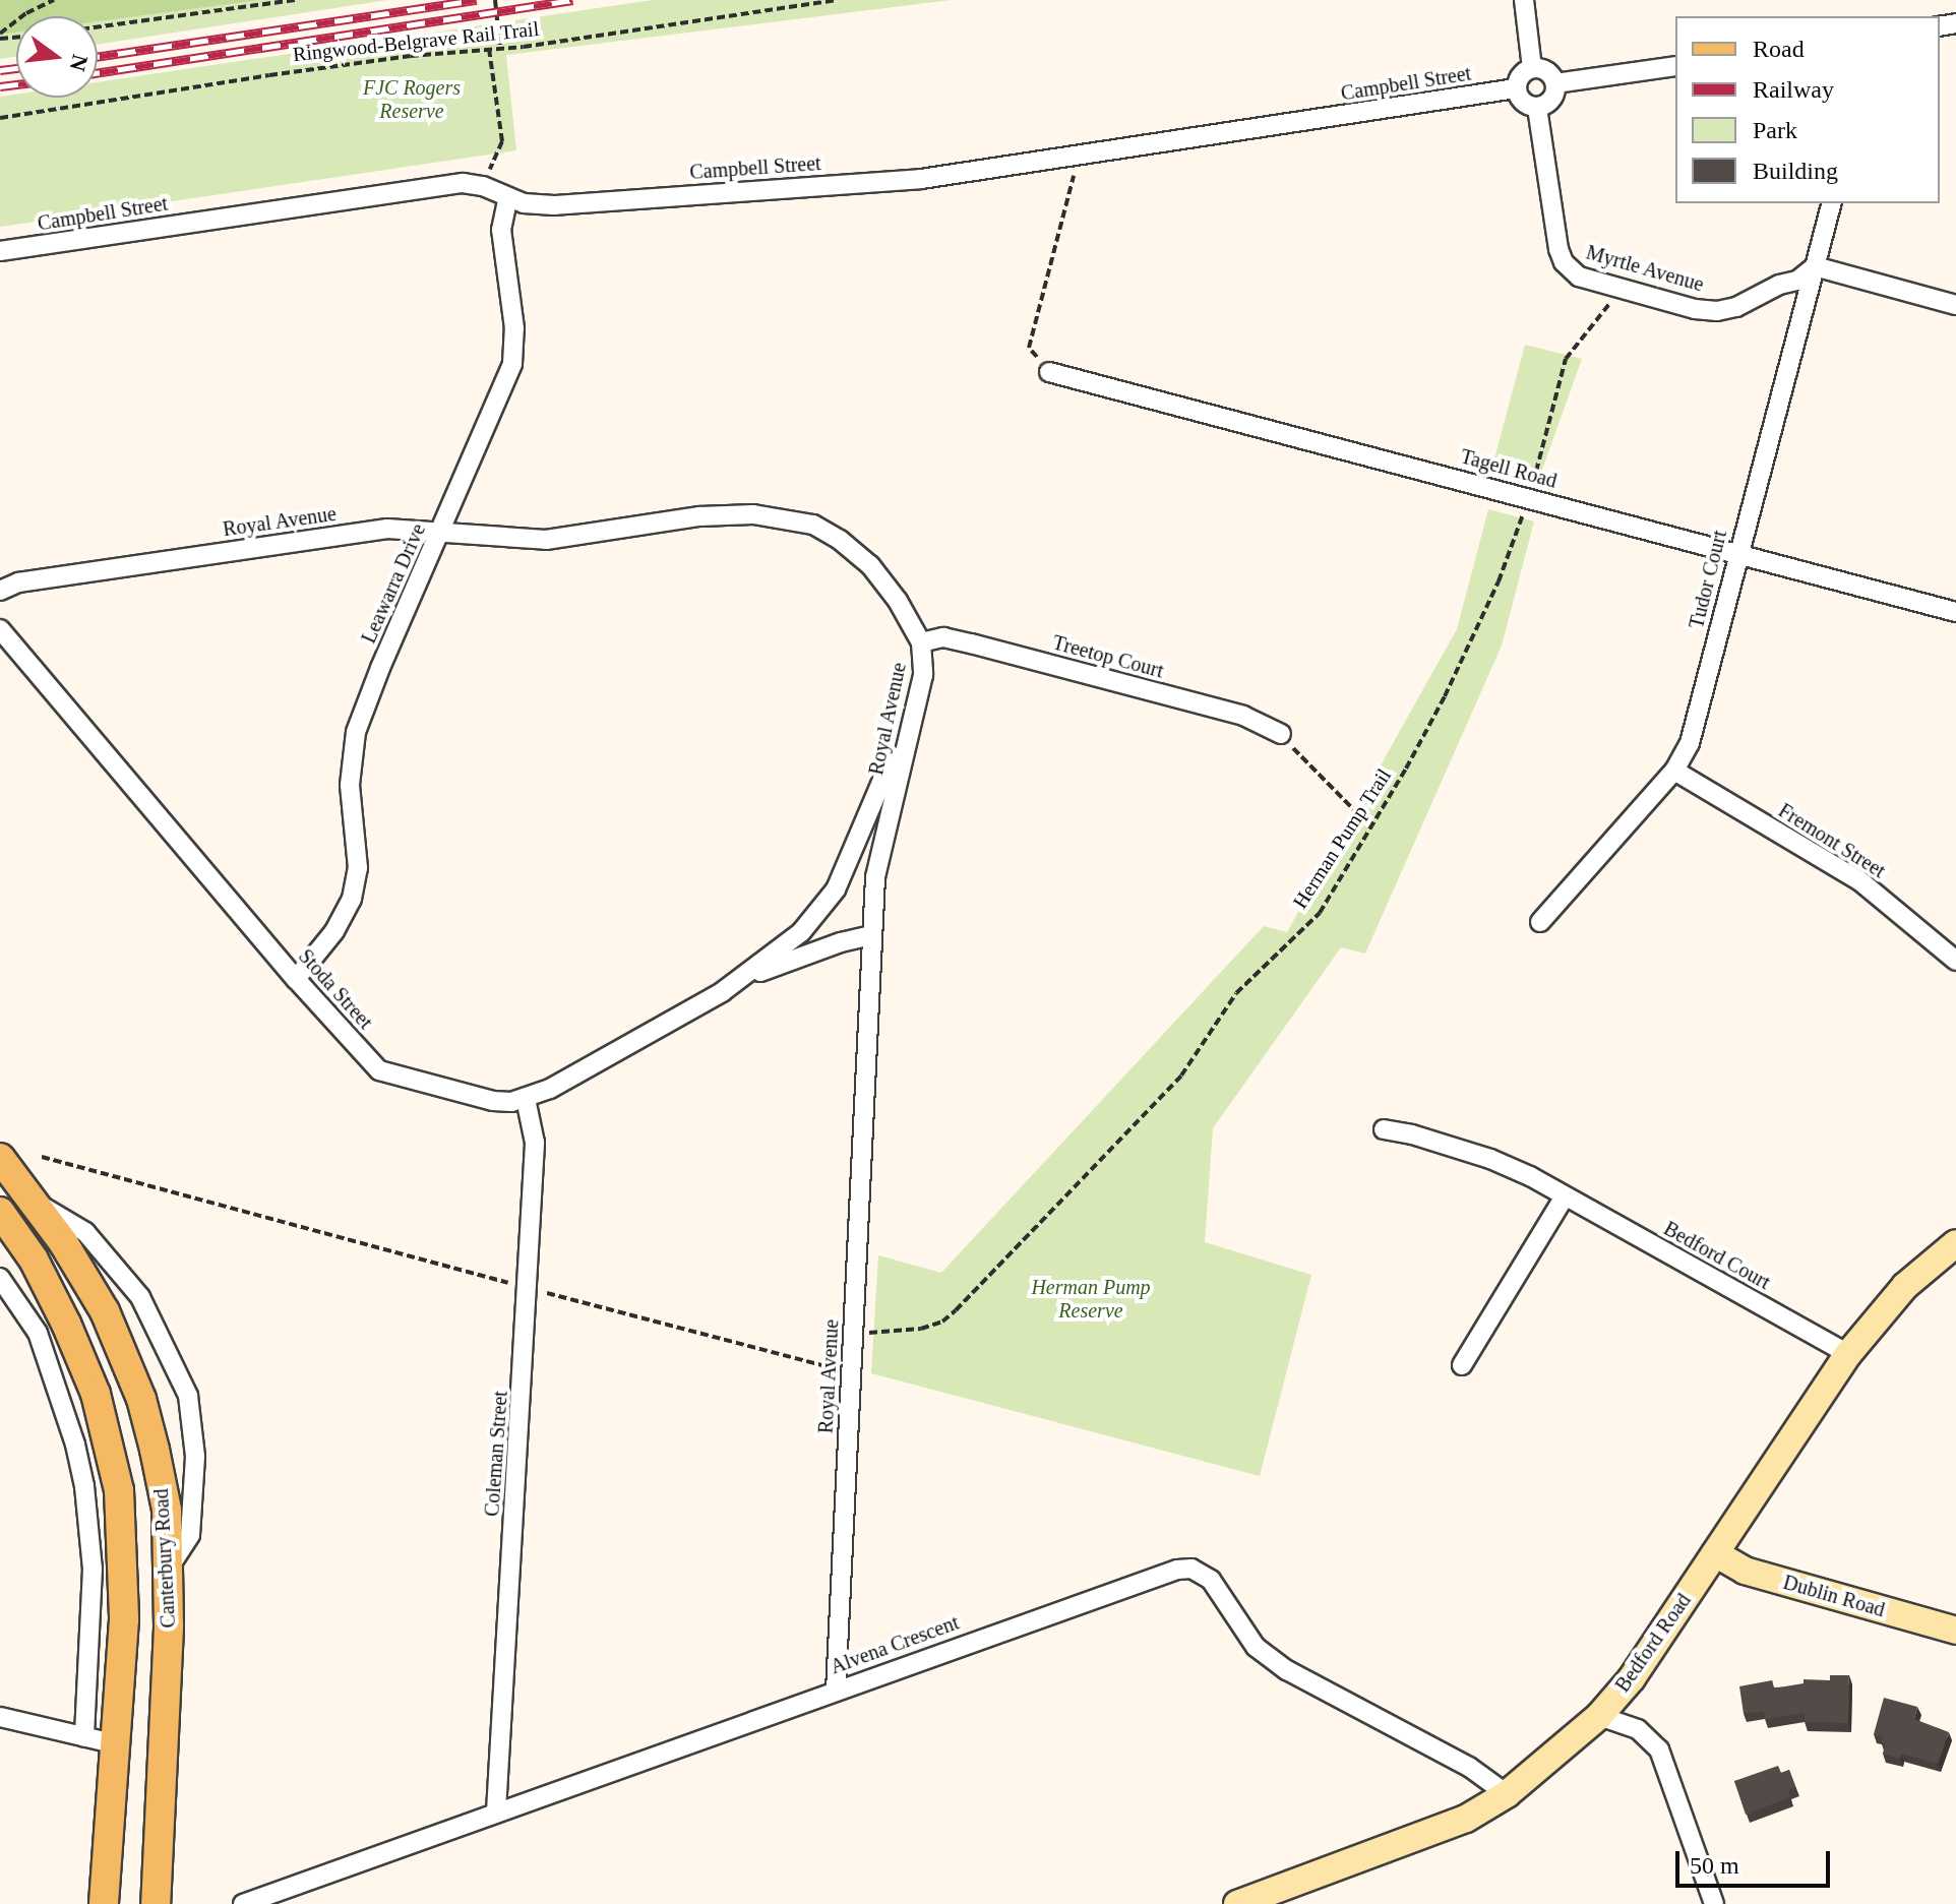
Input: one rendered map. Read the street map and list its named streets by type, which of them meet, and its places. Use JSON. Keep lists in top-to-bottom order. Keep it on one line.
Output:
{"streets":{"main road":["Canterbury Road","Dublin Road","Bedford Road"],"street":["Campbell Street","Myrtle Avenue","Tagell Road","Royal Avenue","Tudor Court","Leawarra Drive","Treetop Court","Fremont Street","Stoda Street","Bedford Court","Coleman Street","Alvena Crescent"],"path":["Ringwood-Belgrave Rail Trail","Herman Pump Trail"]},"crossings":[["Campbell Street","Myrtle Avenue"],["Campbell Street","Leawarra Drive"],["Myrtle Avenue","Tudor Court"],["Myrtle Avenue","Herman Pump Trail"],["Tagell Road","Tudor Court"],["Tagell Road","Herman Pump Trail"],["Royal Avenue","Leawarra Drive"],["Royal Avenue","Treetop Court"],["Royal Avenue","Herman Pump Trail"],["Royal Avenue","Stoda Street"],["Royal Avenue","Alvena Crescent"],["Tudor Court","Fremont Street"],["Leawarra Drive","Stoda Street"],["Stoda Street","Coleman Street"],["Bedford Court","Bedford Road"],["Coleman Street","Alvena Crescent"],["Dublin Road","Bedford Road"],["Bedford Road","Alvena Crescent"]],"parks":["FJC Rogers Reserve","Herman Pump Reserve"],"legend":["Road","Railway","Park","Building"],"scale_bar":"50 m","north":"right"}
